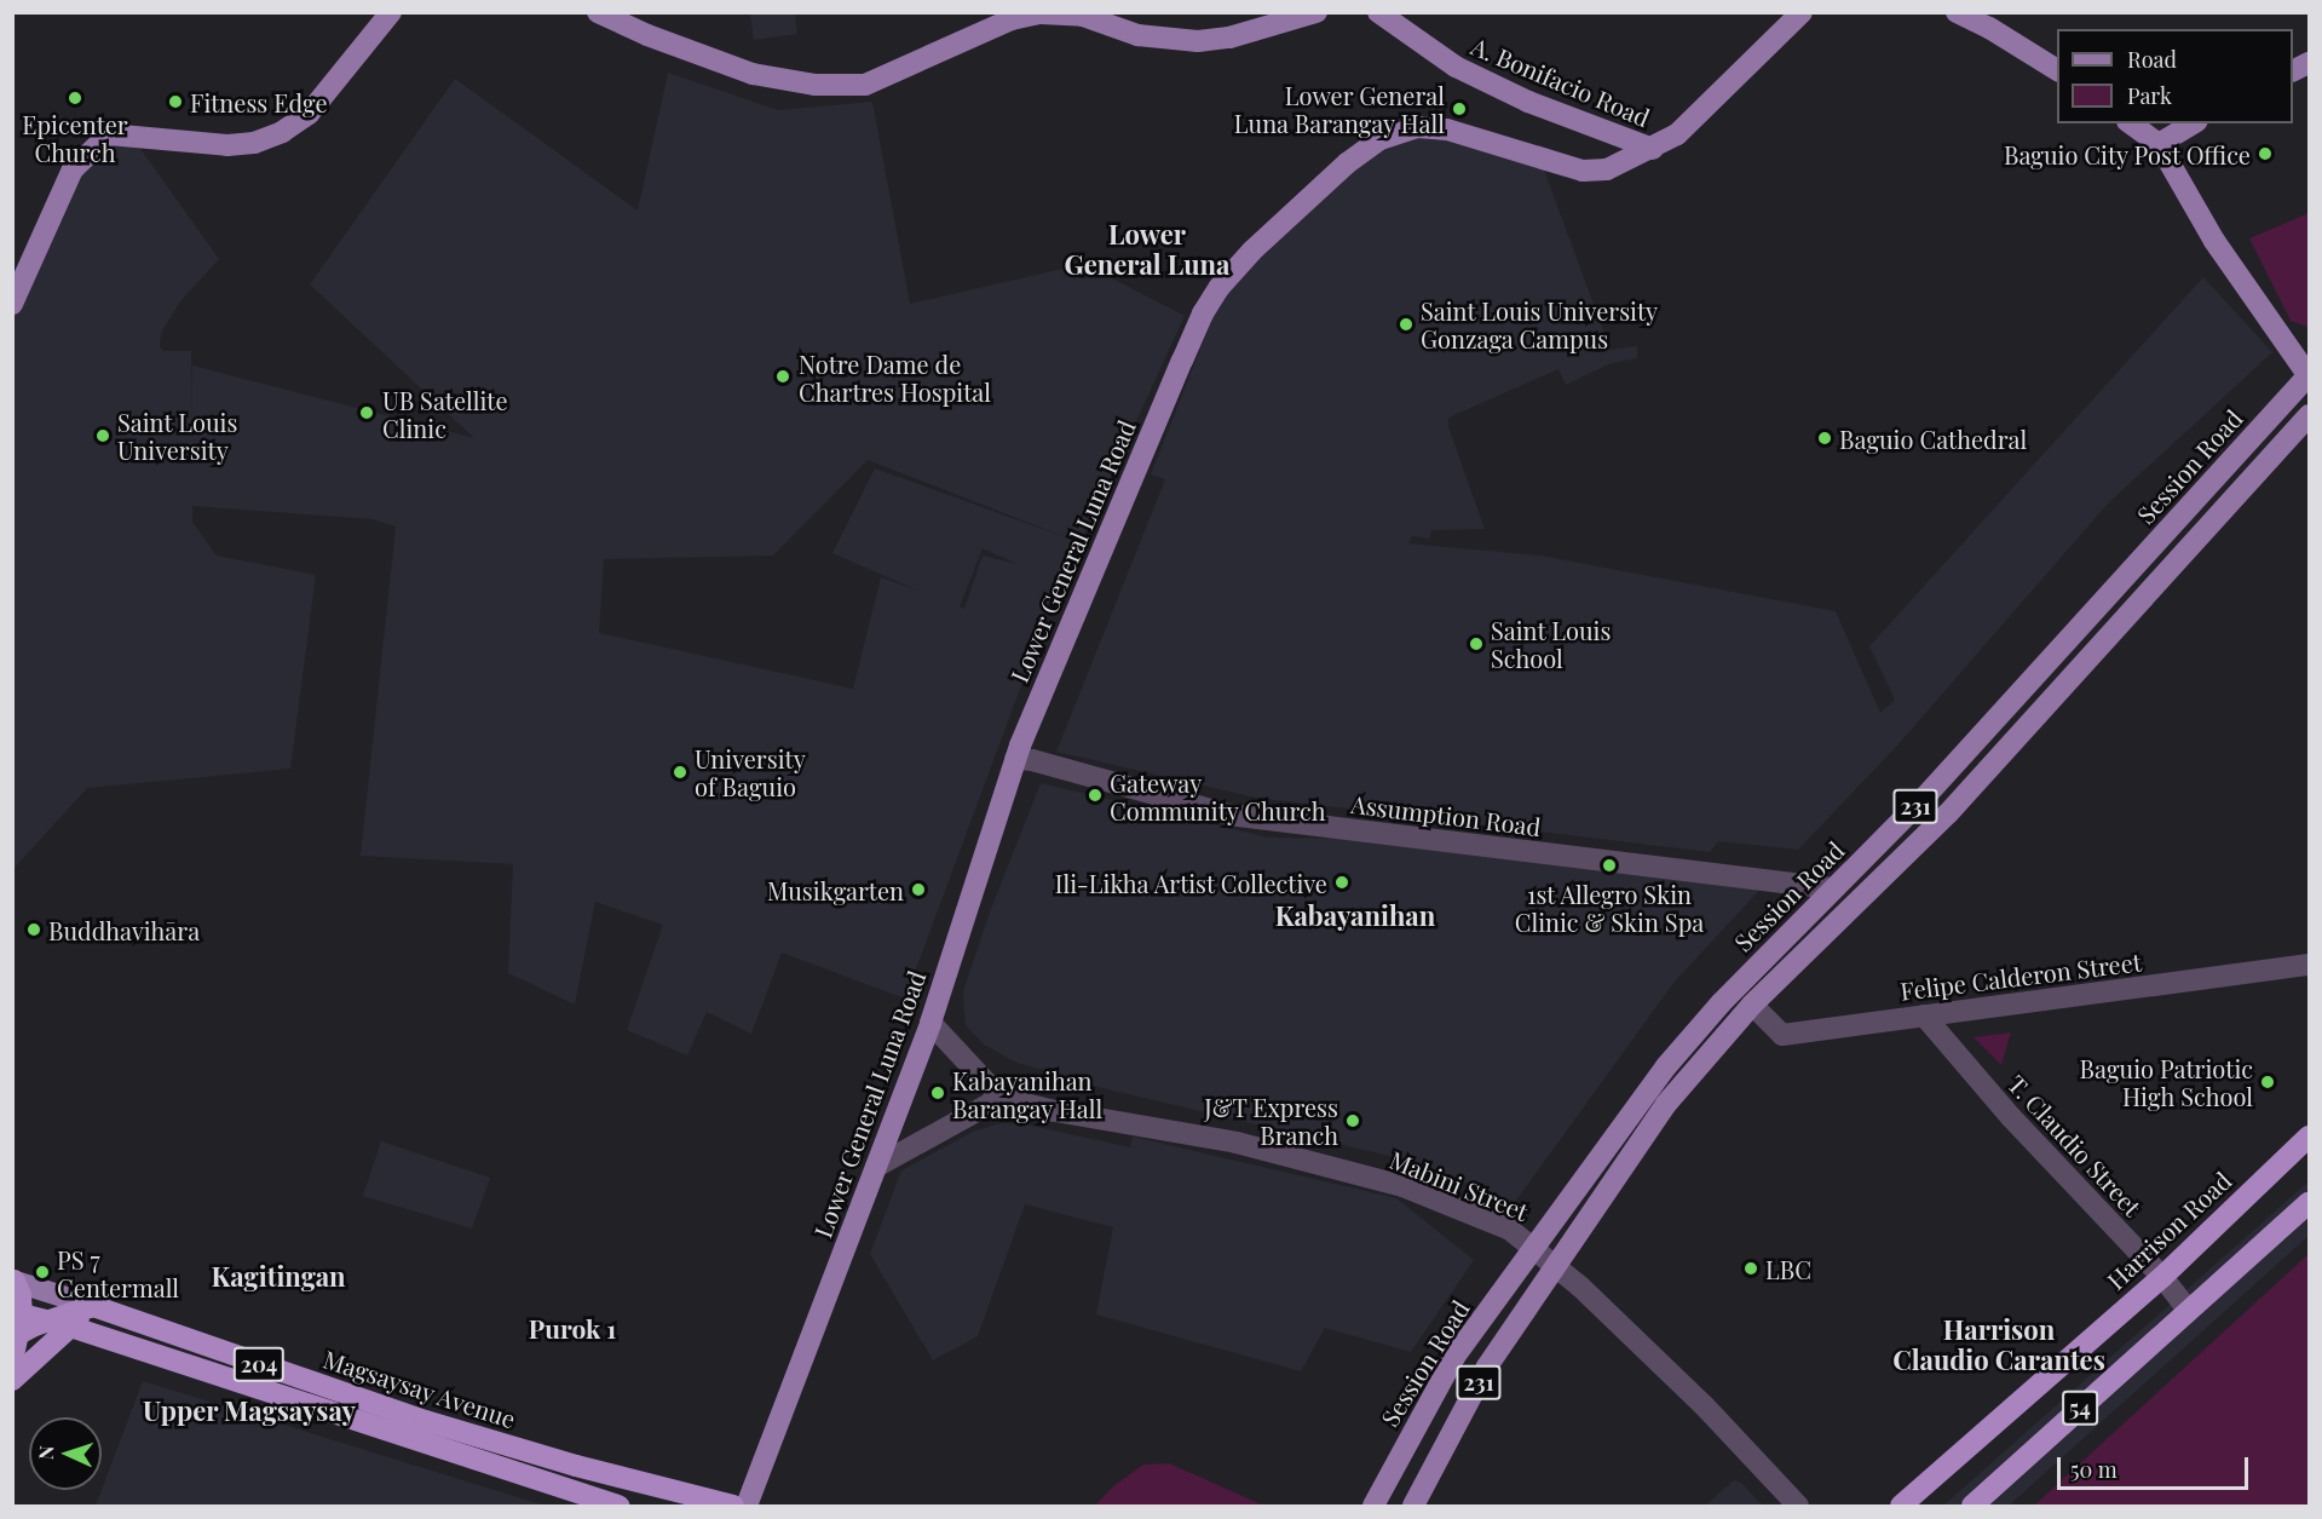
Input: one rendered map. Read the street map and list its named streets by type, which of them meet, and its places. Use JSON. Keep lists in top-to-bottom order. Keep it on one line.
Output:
{"streets":{"highway":["Harrison Road","204","Magsaysay Avenue","54"],"main road":["A. Bonifacio Road","Session Road","Lower General Luna Road","231"],"street":["Assumption Road","Felipe Calderon Street","T. Claudio Street","Mabini Street"]},"crossings":[["A. Bonifacio Road","Lower General Luna Road"],["Session Road","Assumption Road"],["Session Road","Mabini Street"],["Lower General Luna Road","Assumption Road"],["231","Felipe Calderon Street"],["231","Mabini Street"],["Felipe Calderon Street","T. Claudio Street"],["T. Claudio Street","Harrison Road"],["T. Claudio Street","54"]],"districts":["Lower General Luna","Kabayanihan","Kagitingan","Purok 1","Harrison Claudio Carantes","Upper Magsaysay"],"places":["Epicenter Church","Fitness Edge","Lower General Luna Barangay Hall","Baguio City Post Office","Saint Louis University Gonzaga Campus","Notre Dame de Chartres Hospital","UB Satellite Clinic","Saint Louis University","Baguio Cathedral","Saint Louis School","University of Baguio","Gateway Community Church","1st Allegro Skin Clinic & Skin Spa","Ili-Likha Artist Collective","Musikgarten","Buddhavihāra","Baguio Patriotic High School","Kabayanihan Barangay Hall","J&T Express Branch","LBC","PS 7 Centermall"],"legend":["Road","Park"],"scale_bar":"50 m","north":"left"}
